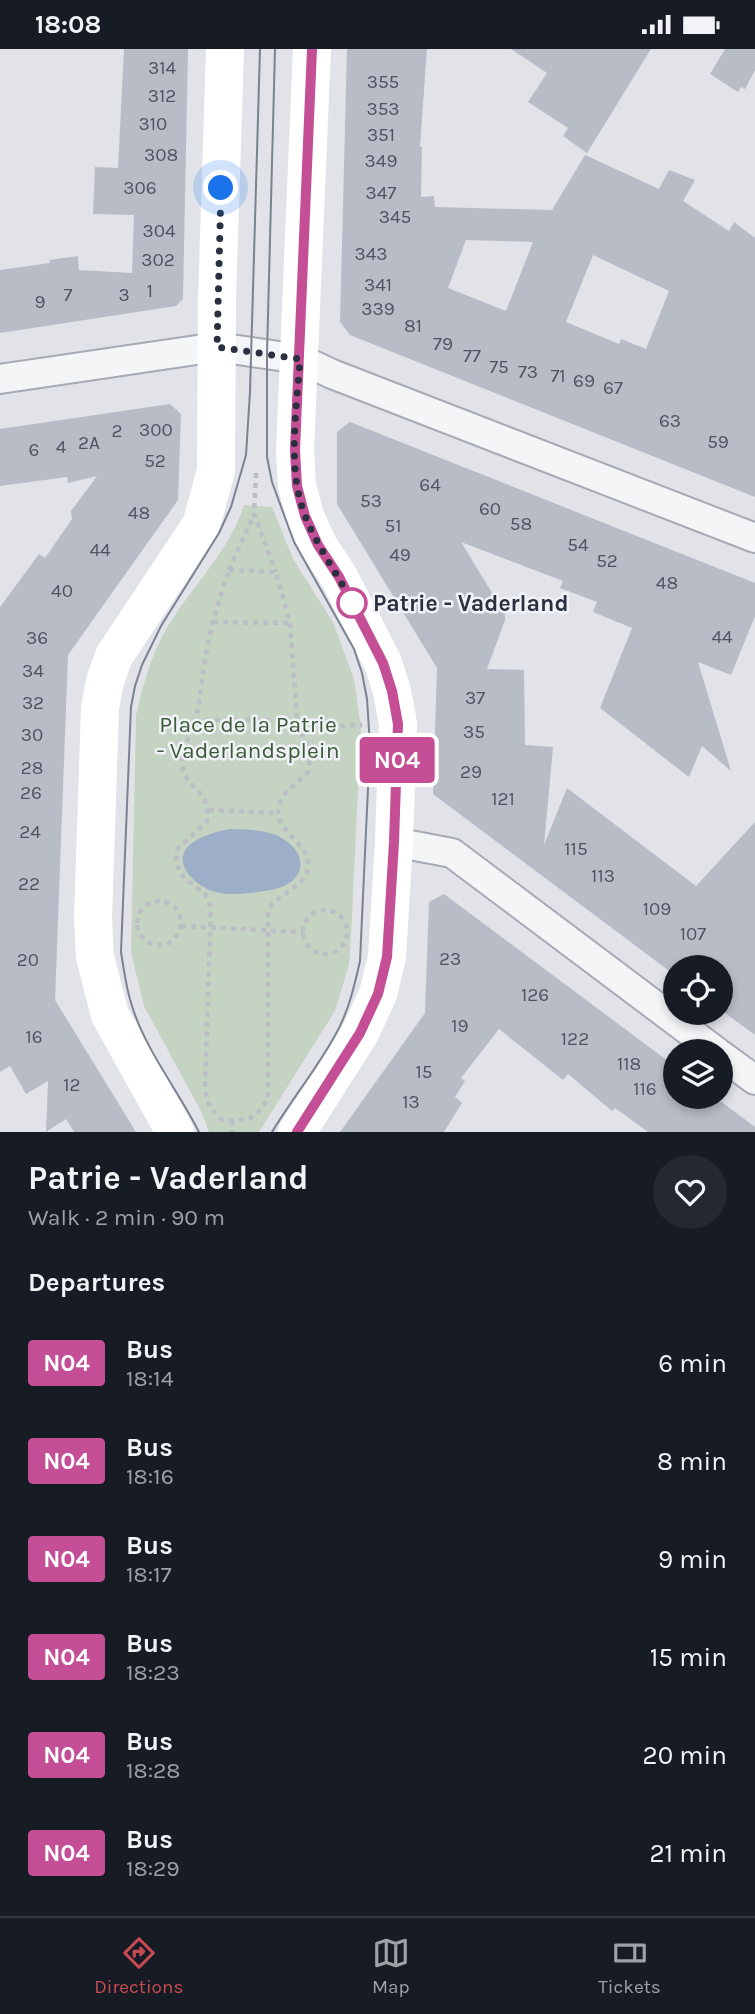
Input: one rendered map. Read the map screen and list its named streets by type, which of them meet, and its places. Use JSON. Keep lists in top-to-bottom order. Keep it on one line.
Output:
{"parks":["Place de la Patrie - Vaderlandsplein"],"places":["Patrie - Vaderland"],"lines":["bus line N04"],"house_numbers":["314","355","312","353","310","351","308","349","306","347","345","304","343","302","341","1","7","3","9","339","81","79","77","75","73","71","69","67","63","300","2","59","2A","4","6","52","64","53","60","48","58","51","54","44","49","52","48","40","44","36","34","37","32","35","30","28","29","26","121","24","115","113","22","109","107","23","20","126","19","16","122","118","15","12","116","13"],"page":{"status":"18:08","on_map":"N04","heading":[["Patrie - Vaderland","Walk · 2 min · 90 m"],"Departures"],"list":[{"mark":"N04","name":"Bus","note":"18:14","value":"6 min"},{"mark":"N04","name":"Bus","note":"18:16","value":"8 min"},{"mark":"N04","name":"Bus","note":"18:17","value":"9 min"},{"mark":"N04","name":"Bus","note":"18:23","value":"15 min"},{"mark":"N04","name":"Bus","note":"18:28","value":"20 min"},{"mark":"N04","name":"Bus","note":"18:29","value":"21 min"}],"tabs":["Directions","Map","Tickets"]}}
